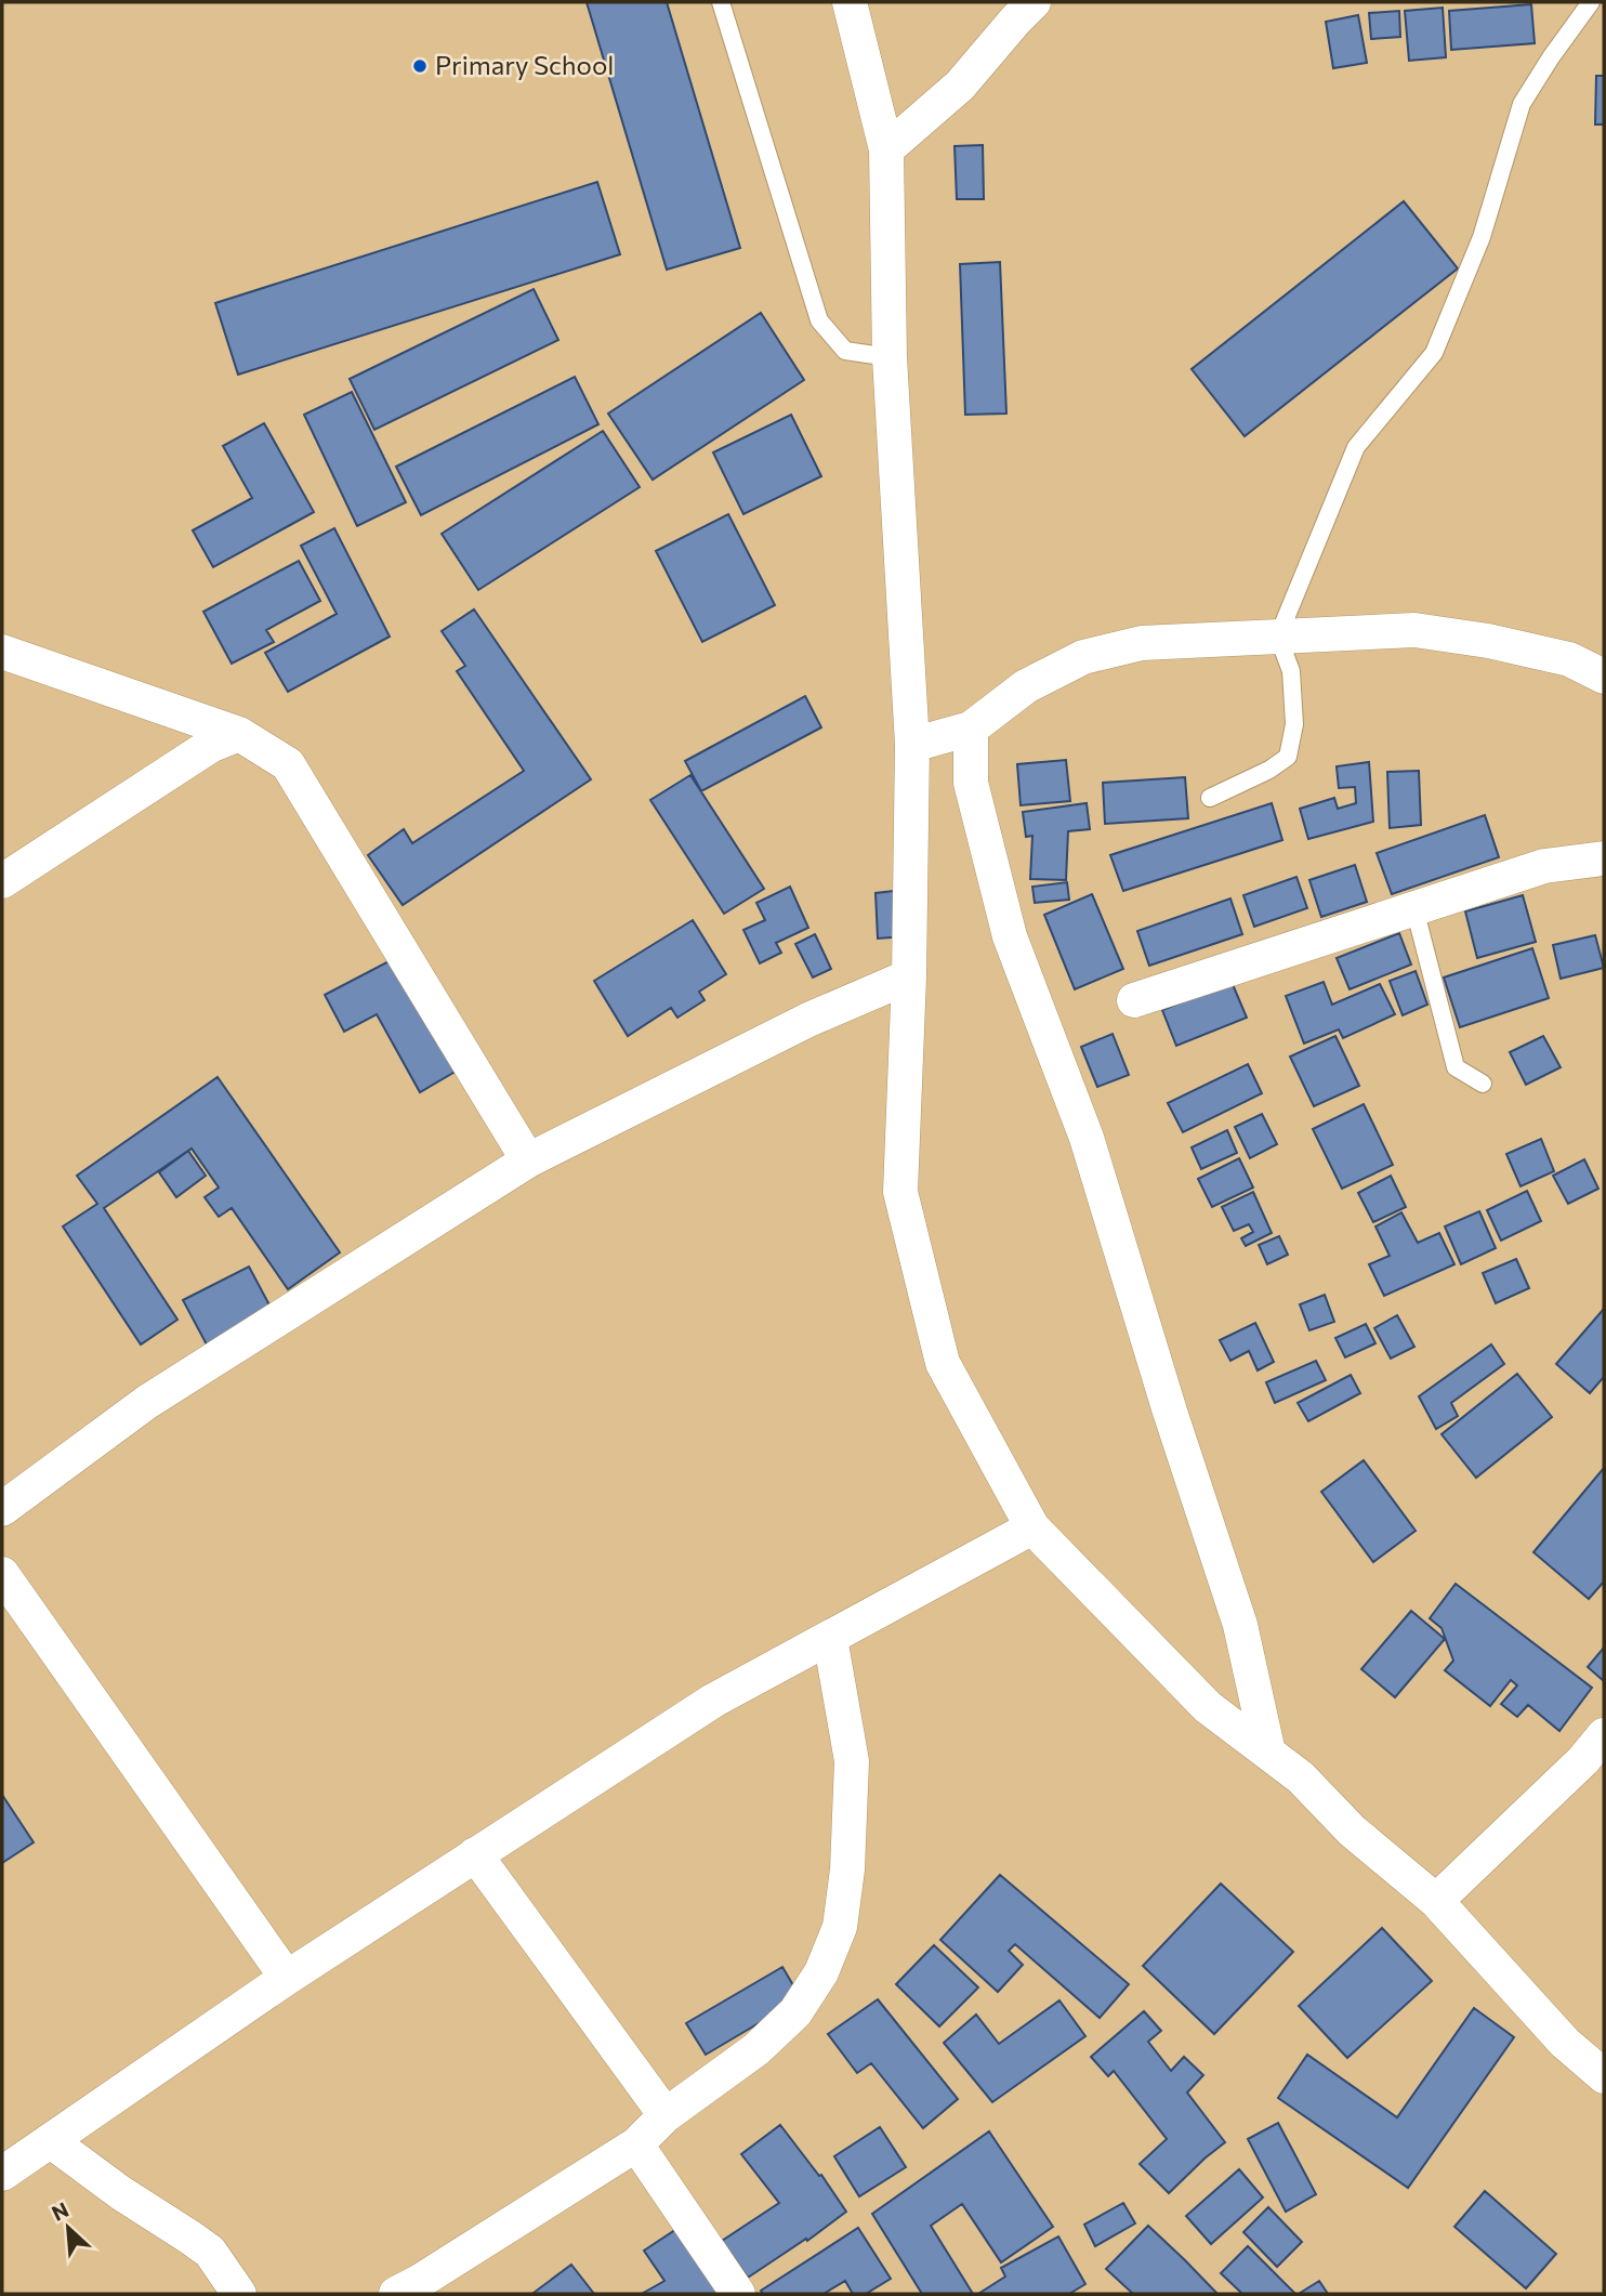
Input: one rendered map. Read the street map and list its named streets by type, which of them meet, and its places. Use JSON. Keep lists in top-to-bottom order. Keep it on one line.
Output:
{"places":["Primary School"],"north":"top left"}
